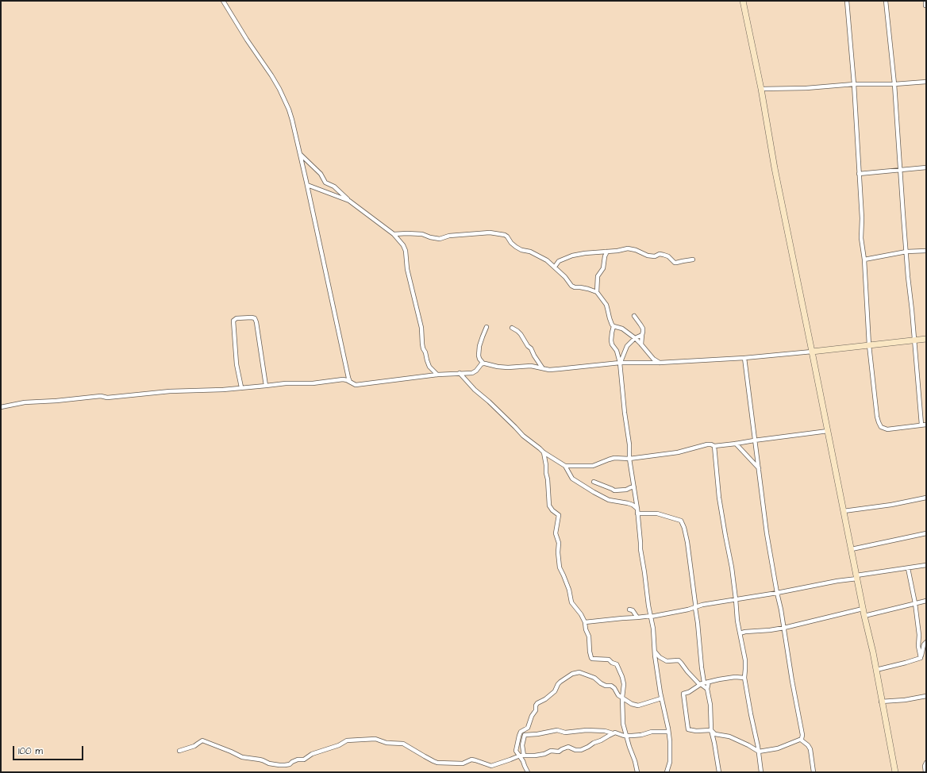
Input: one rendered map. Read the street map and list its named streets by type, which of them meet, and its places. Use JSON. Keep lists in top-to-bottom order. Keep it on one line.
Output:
{"scale_bar":"100 m"}
